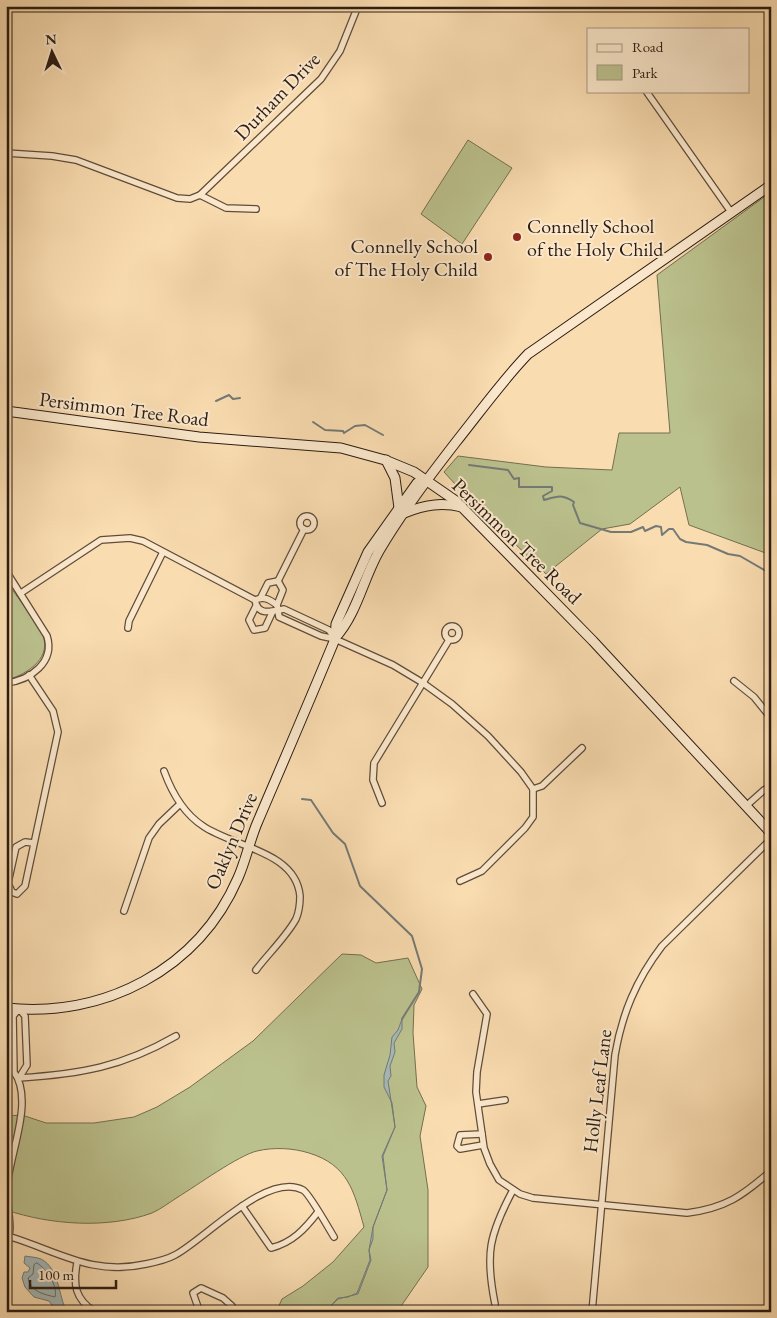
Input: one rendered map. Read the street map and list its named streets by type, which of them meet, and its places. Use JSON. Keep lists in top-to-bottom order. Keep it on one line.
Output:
{"streets":{"main road":["Persimmon Tree Road","Oaklyn Drive"],"street":["Durham Drive","Holly Leaf Lane"]},"crossings":[["Persimmon Tree Road","Oaklyn Drive"]],"places":["Connelly School of the Holy Child","Connelly School of The Holy Child"],"legend":["Road","Park"],"scale_bar":"100 m","north":"top"}
